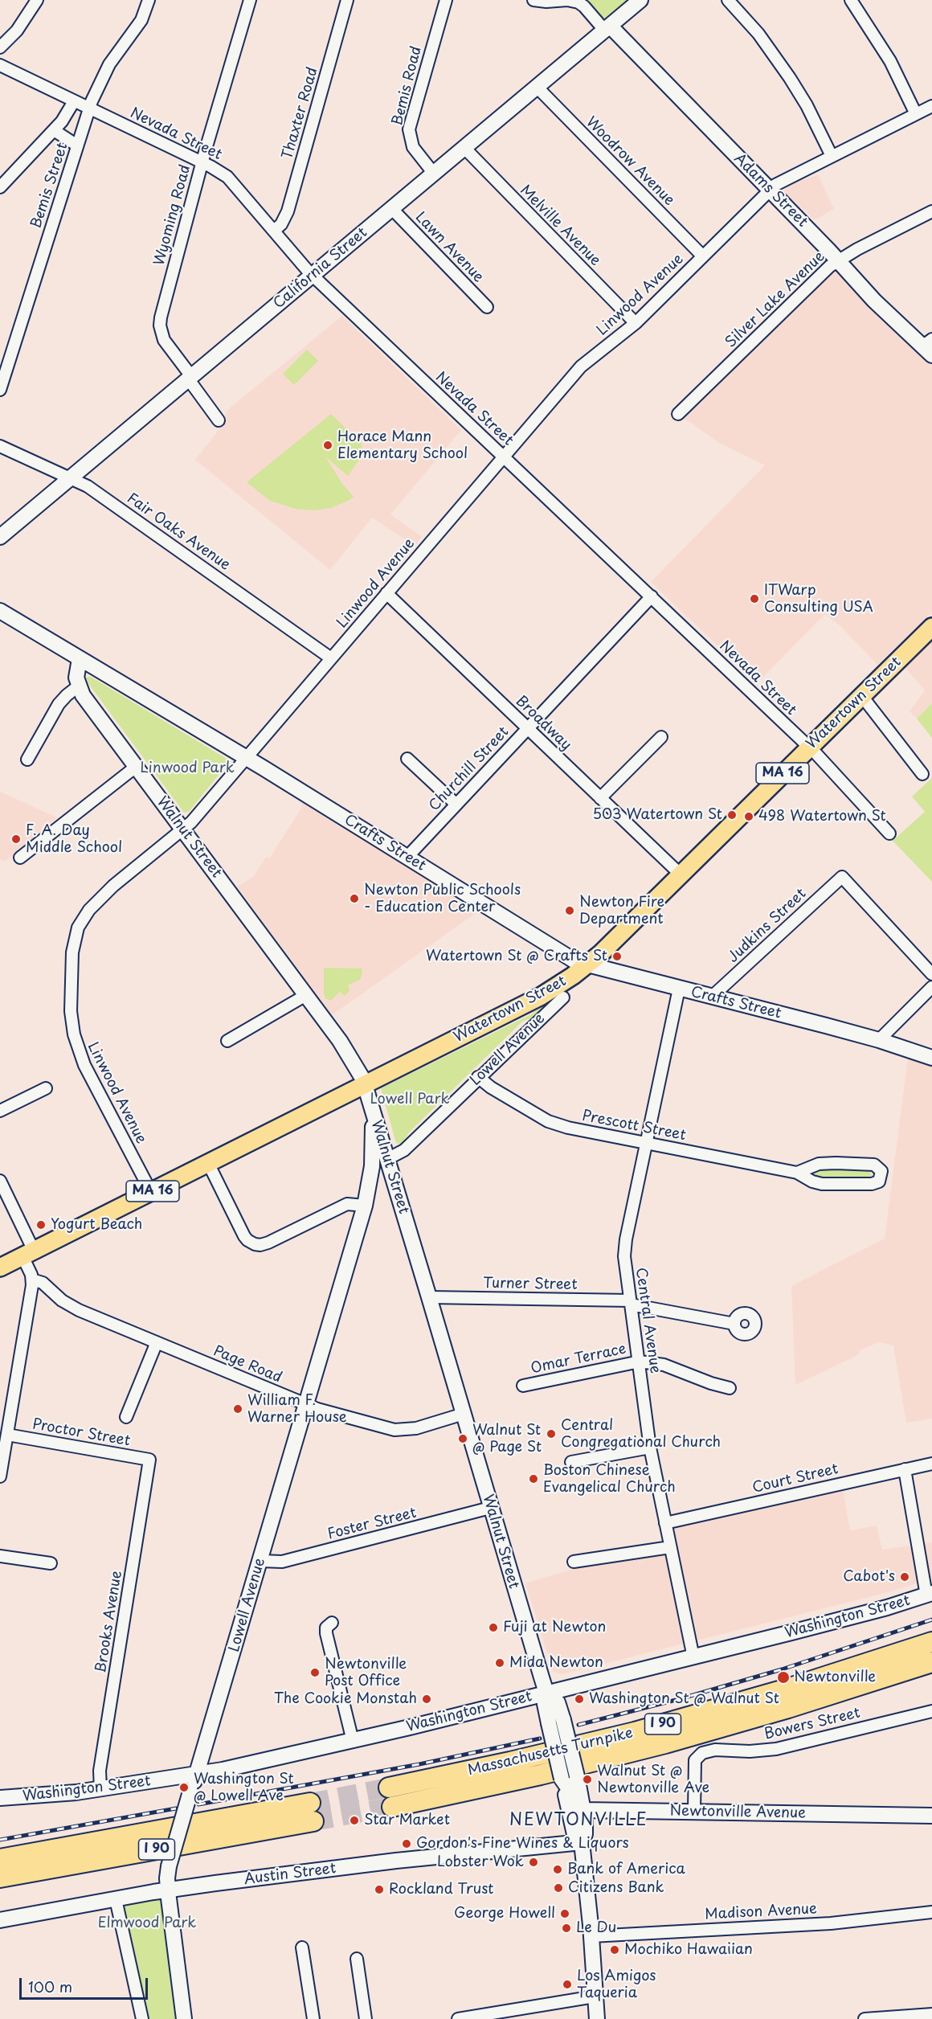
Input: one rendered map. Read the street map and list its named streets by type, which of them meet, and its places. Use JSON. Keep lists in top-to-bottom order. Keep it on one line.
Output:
{"streets":{"highway":["I 90","Massachusetts Turnpike"],"main road":["Adams Street","California Street","Watertown Street","MA 16","Walnut Street","Crafts Street","Lowell Avenue","Washington Street","Newtonville Avenue","Austin Street"],"street":["Bemis Road","Thaxter Road","Nevada Street","Woodrow Avenue","Bemis Street","Wyoming Road","Melville Avenue","Lawn Avenue","Linwood Avenue","Silver Lake Avenue","Fair Oaks Avenue","Broadway","Churchill Street","Judkins Street","Prescott Street","Turner Street","Central Avenue","Omar Terrace","Page Road","Proctor Street","Court Street","Foster Street","Brooks Avenue","Bowers Street","Madison Avenue"]},"crossings":[["Bemis Road","California Street"],["Thaxter Road","Nevada Street"],["Nevada Street","Bemis Street"],["Nevada Street","Wyoming Road"],["Nevada Street","California Street"],["Nevada Street","Linwood Avenue"],["Nevada Street","Watertown Street"],["Nevada Street","Churchill Street"],["Woodrow Avenue","California Street"],["Woodrow Avenue","Linwood Avenue"],["Adams Street","California Street"],["Adams Street","Linwood Avenue"],["Adams Street","Silver Lake Avenue"],["Wyoming Road","California Street"],["Melville Avenue","California Street"],["Melville Avenue","Linwood Avenue"],["Lawn Avenue","California Street"],["California Street","Fair Oaks Avenue"],["Linwood Avenue","Fair Oaks Avenue"],["Linwood Avenue","Watertown Street"],["Linwood Avenue","Broadway"],["Linwood Avenue","Walnut Street"],["Linwood Avenue","Crafts Street"],["Watertown Street","Broadway"],["Watertown Street","Walnut Street"],["Watertown Street","Crafts Street"],["Broadway","Churchill Street"],["Churchill Street","Crafts Street"],["Walnut Street","Lowell Avenue"],["Walnut Street","Turner Street"],["Walnut Street","Page Road"],["Walnut Street","Foster Street"],["Walnut Street","Washington Street"],["Walnut Street","Newtonville Avenue"],["Walnut Street","Austin Street"],["Walnut Street","Madison Avenue"],["Crafts Street","Judkins Street"],["Crafts Street","Central Avenue"],["Lowell Avenue","Prescott Street"],["Lowell Avenue","Page Road"],["Lowell Avenue","Foster Street"],["Lowell Avenue","Washington Street"],["Lowell Avenue","Austin Street"],["Prescott Street","Central Avenue"],["Turner Street","Central Avenue"],["Central Avenue","Omar Terrace"],["Central Avenue","Court Street"],["Central Avenue","Washington Street"],["Proctor Street","Brooks Avenue"],["Washington Street","Brooks Avenue"],["Bowers Street","Newtonville Avenue"]],"districts":["NEWTONVILLE"],"parks":["Linwood Park","Lowell Park","Elmwood Park"],"places":["Horace Mann Elementary School","ITWarp Consulting USA","503 Watertown St","498 Watertown St","F. A. Day Middle School","Newton Public Schools - Education Center","Newton Fire Department","Watertown St @ Crafts St","Yogurt Beach","William F. Warner House","Central Congregational Church","Walnut St @ Page St","Boston Chinese Evangelical Church","Cabot's","Fuji at Newton","Mida Newton","Newtonville Post Office","Newtonville","The Cookie Monstah","Washington St @ Walnut St","Walnut St @ Newtonville Ave","Washington St @ Lowell Ave","Star Market","Gordon's Fine Wines & Liquors","Lobster Wok","Bank of America","Citizens Bank","Rockland Trust","George Howell","Le Du","Mochiko Hawaiian","Los Amigos Taqueria"],"scale_bar":"100 m"}
